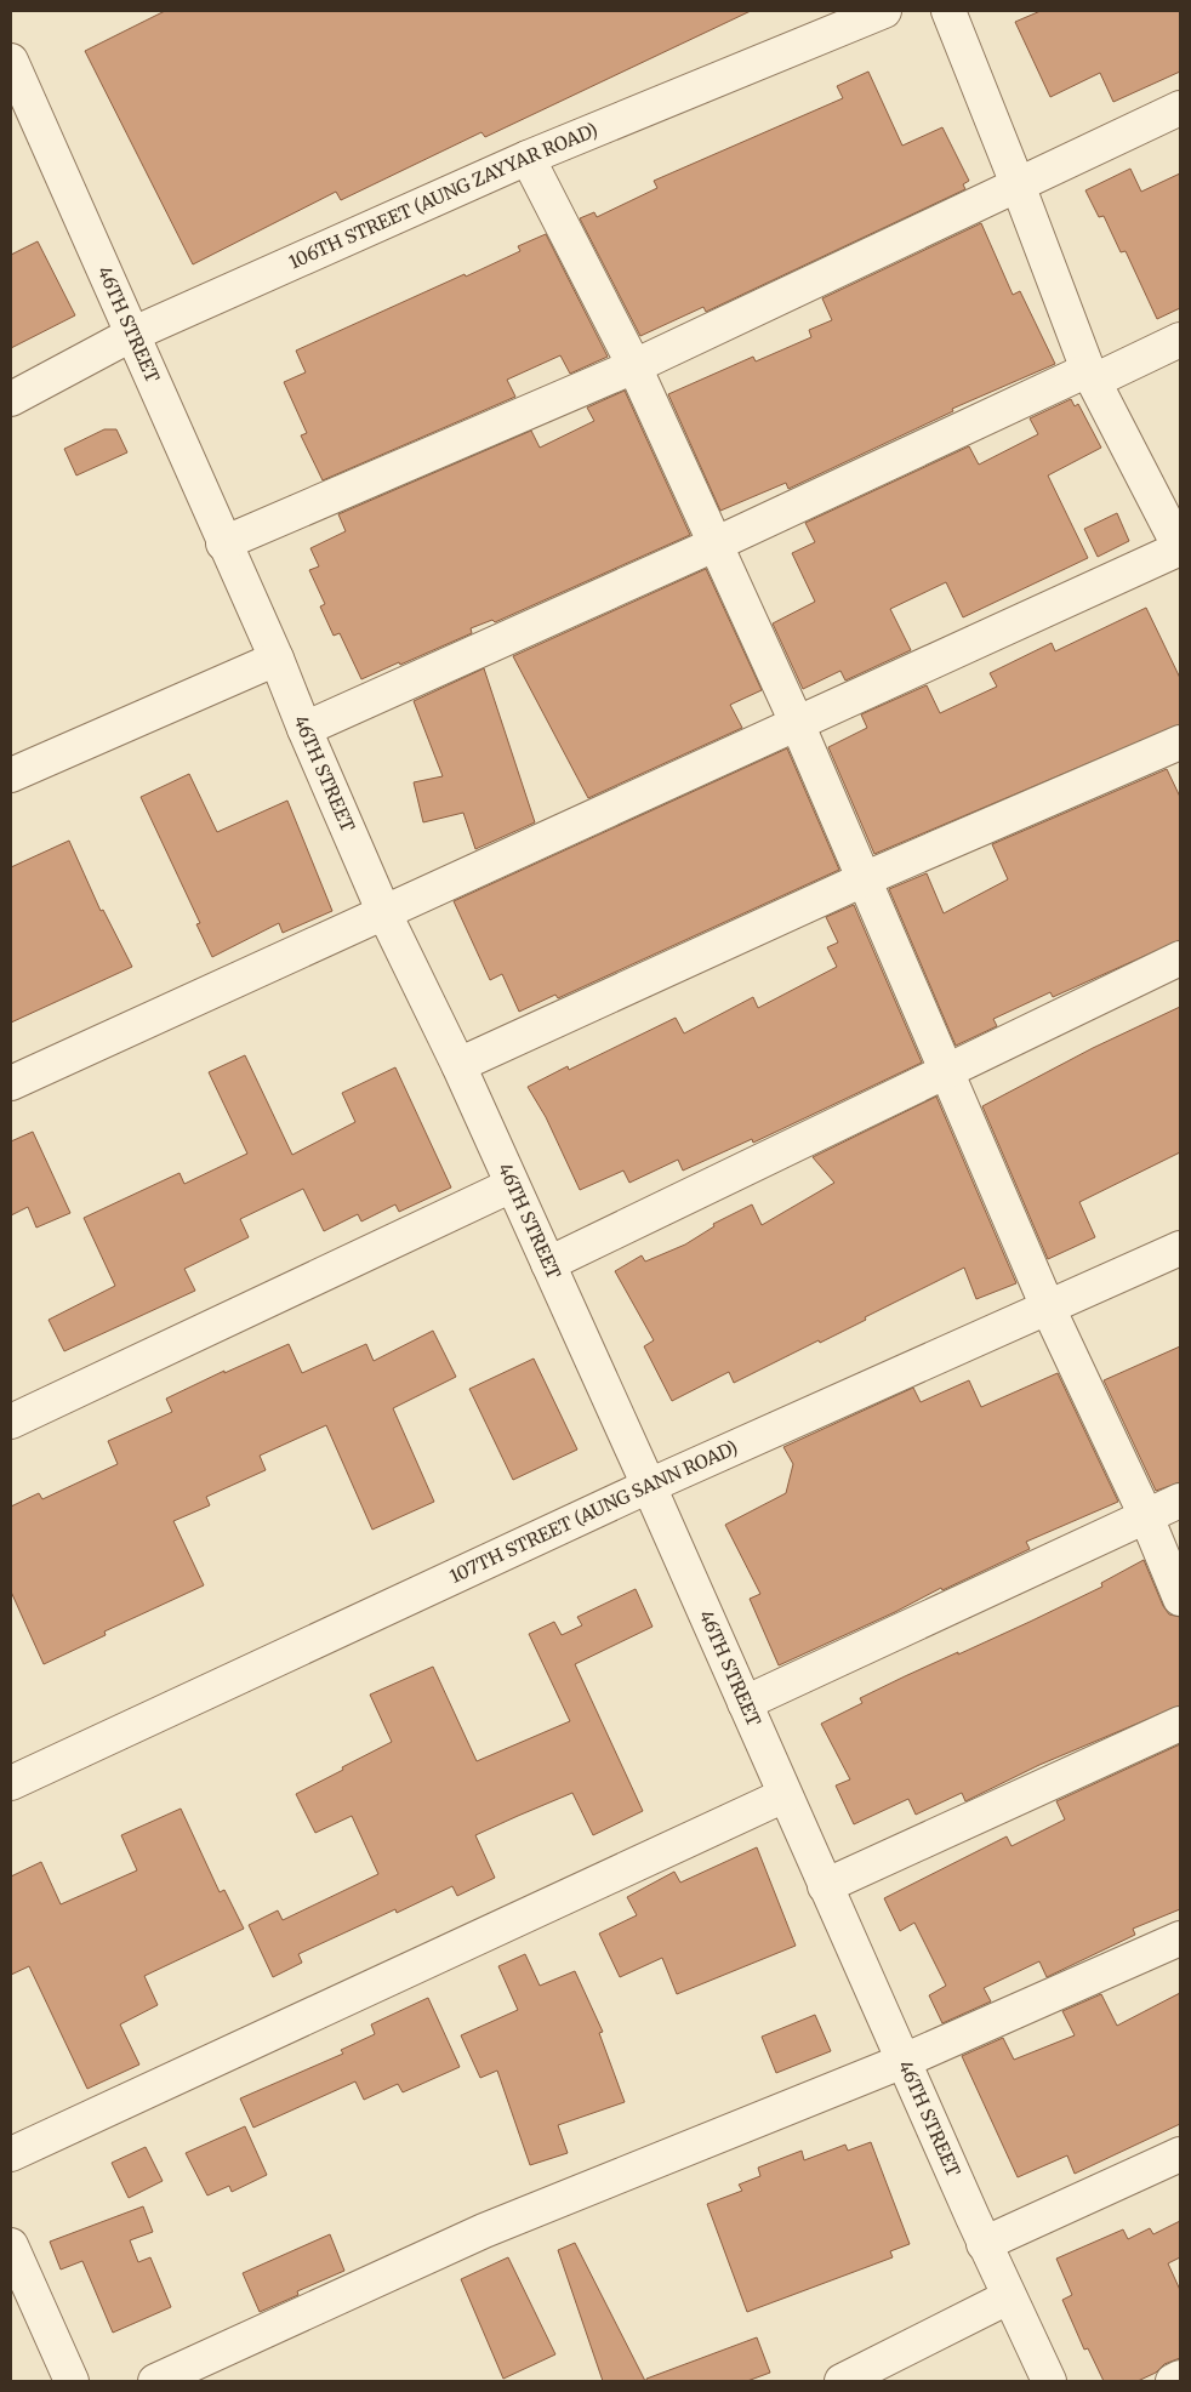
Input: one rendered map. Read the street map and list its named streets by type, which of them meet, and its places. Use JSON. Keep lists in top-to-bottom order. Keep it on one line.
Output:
{"streets":{"street":["106TH STREET (AUNG ZAYYAR ROAD)","46TH STREET","107TH STREET (AUNG SANN ROAD)"]},"crossings":[["106TH STREET (AUNG ZAYYAR ROAD)","46TH STREET"],["46TH STREET","107TH STREET (AUNG SANN ROAD)"]]}
